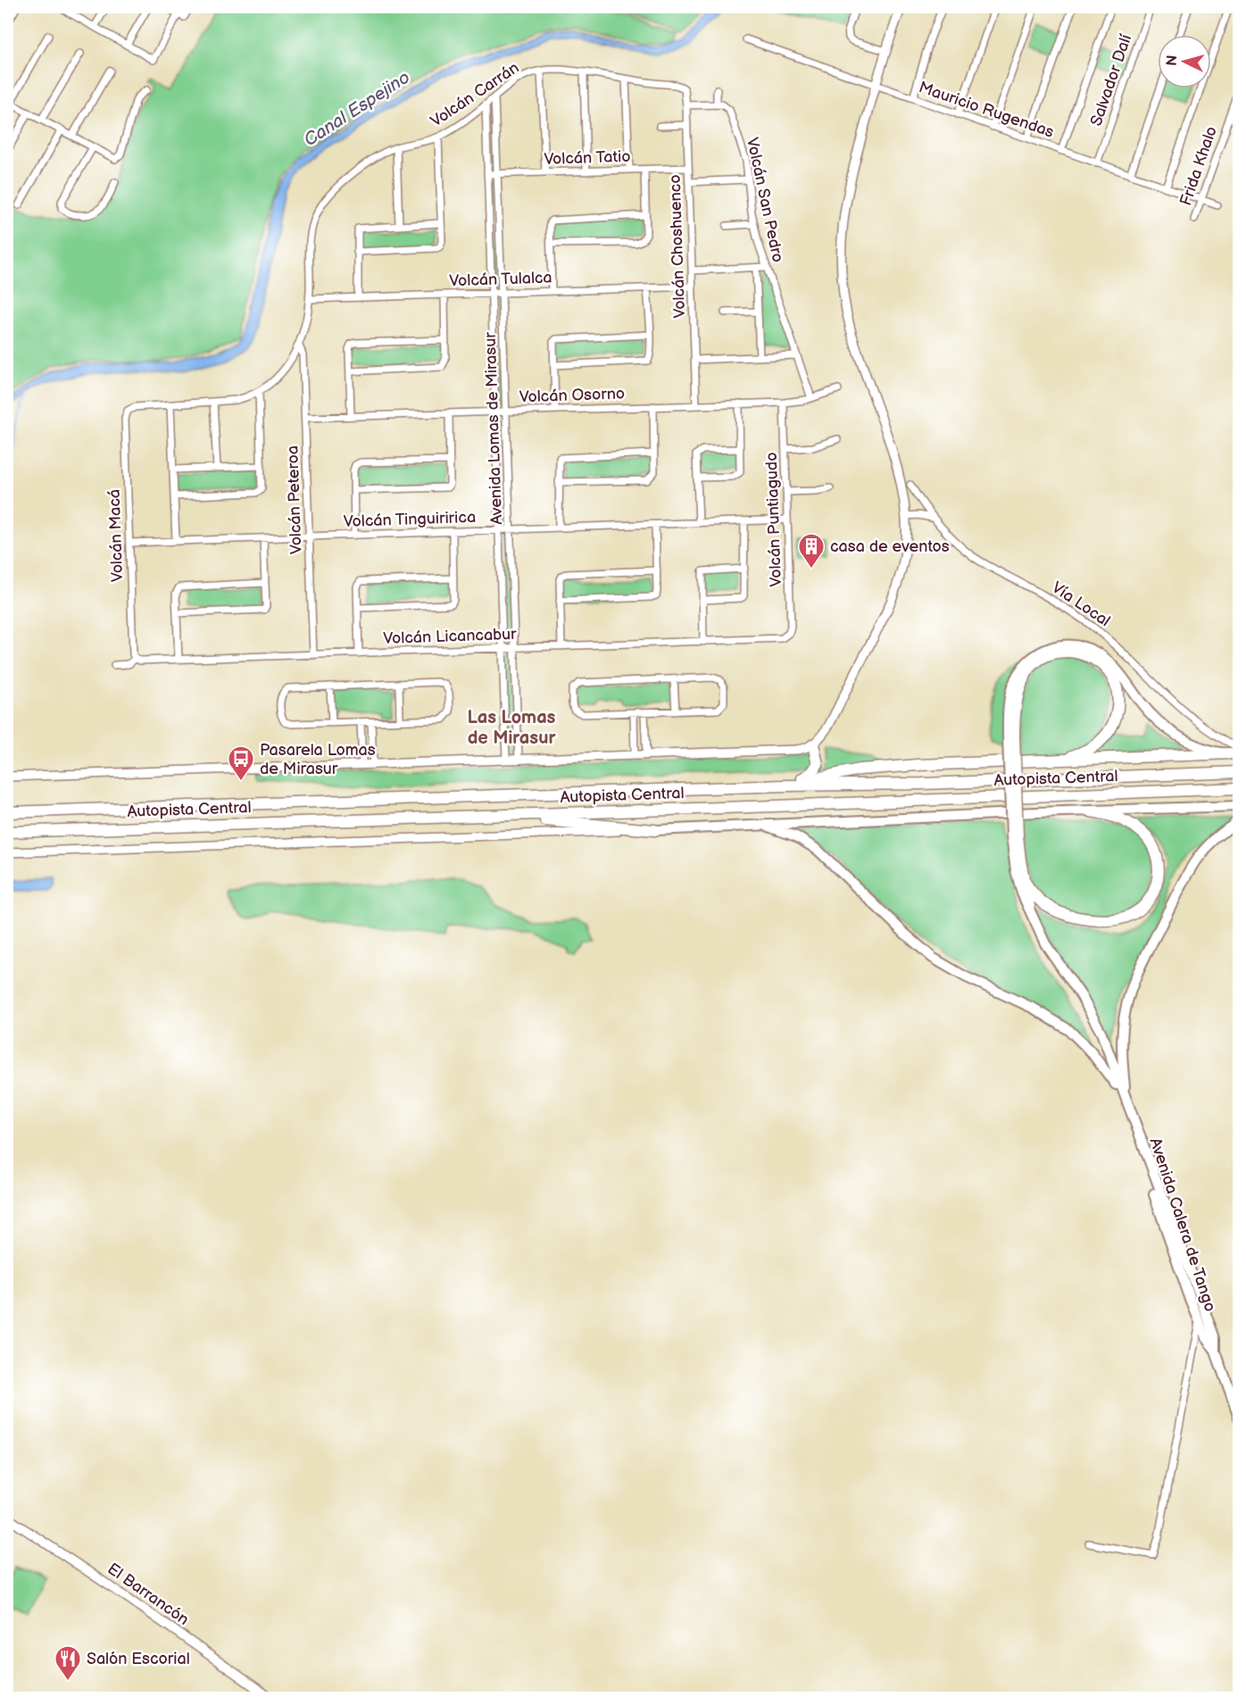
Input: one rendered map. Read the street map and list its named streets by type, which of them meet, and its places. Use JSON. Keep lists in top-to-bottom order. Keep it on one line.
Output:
{"streets":{"highway":["Autopista Central"],"main road":["Avenida Calera de Tango"],"street":["Salvador Dalí","Volcán Carrán","Mauricio Rugendas","Volcán Tatio","Frida Khalo","Volcán San Pedro","Volcán Choshuenco","Volcán Tulalca","Volcán Osorno","Avenida Lomas de Mirasur","Volcán Peteroa","Volcán Tinguiririca","Volcán Puntiagudo","Volcán Macá","Vía Local","Volcán Licancabur","El Barrancón"]},"crossings":[["Salvador Dalí","Mauricio Rugendas"],["Volcán Carrán","Volcán Choshuenco"],["Volcán Carrán","Volcán Tulalca"],["Volcán Carrán","Avenida Lomas de Mirasur"],["Volcán Carrán","Volcán Peteroa"],["Volcán Carrán","Volcán Macá"],["Mauricio Rugendas","Frida Khalo"],["Volcán Tatio","Volcán Choshuenco"],["Volcán Tatio","Avenida Lomas de Mirasur"],["Volcán San Pedro","Volcán Osorno"],["Volcán Choshuenco","Volcán Tulalca"],["Volcán Choshuenco","Volcán Osorno"],["Volcán Tulalca","Avenida Lomas de Mirasur"],["Volcán Osorno","Avenida Lomas de Mirasur"],["Volcán Osorno","Volcán Peteroa"],["Volcán Osorno","Volcán Puntiagudo"],["Avenida Lomas de Mirasur","Volcán Tinguiririca"],["Avenida Lomas de Mirasur","Volcán Licancabur"],["Volcán Peteroa","Volcán Tinguiririca"],["Volcán Peteroa","Volcán Licancabur"],["Volcán Tinguiririca","Volcán Puntiagudo"],["Volcán Tinguiririca","Volcán Macá"],["Volcán Puntiagudo","Volcán Licancabur"],["Volcán Macá","Volcán Licancabur"]],"districts":["Las Lomas de Mirasur"],"water":["Canal Espejino"],"places":{"building":["casa de eventos"],"bus stop":["Pasarela Lomas de Mirasur"],"restaurant":["Salón Escorial"]},"north":"left"}
